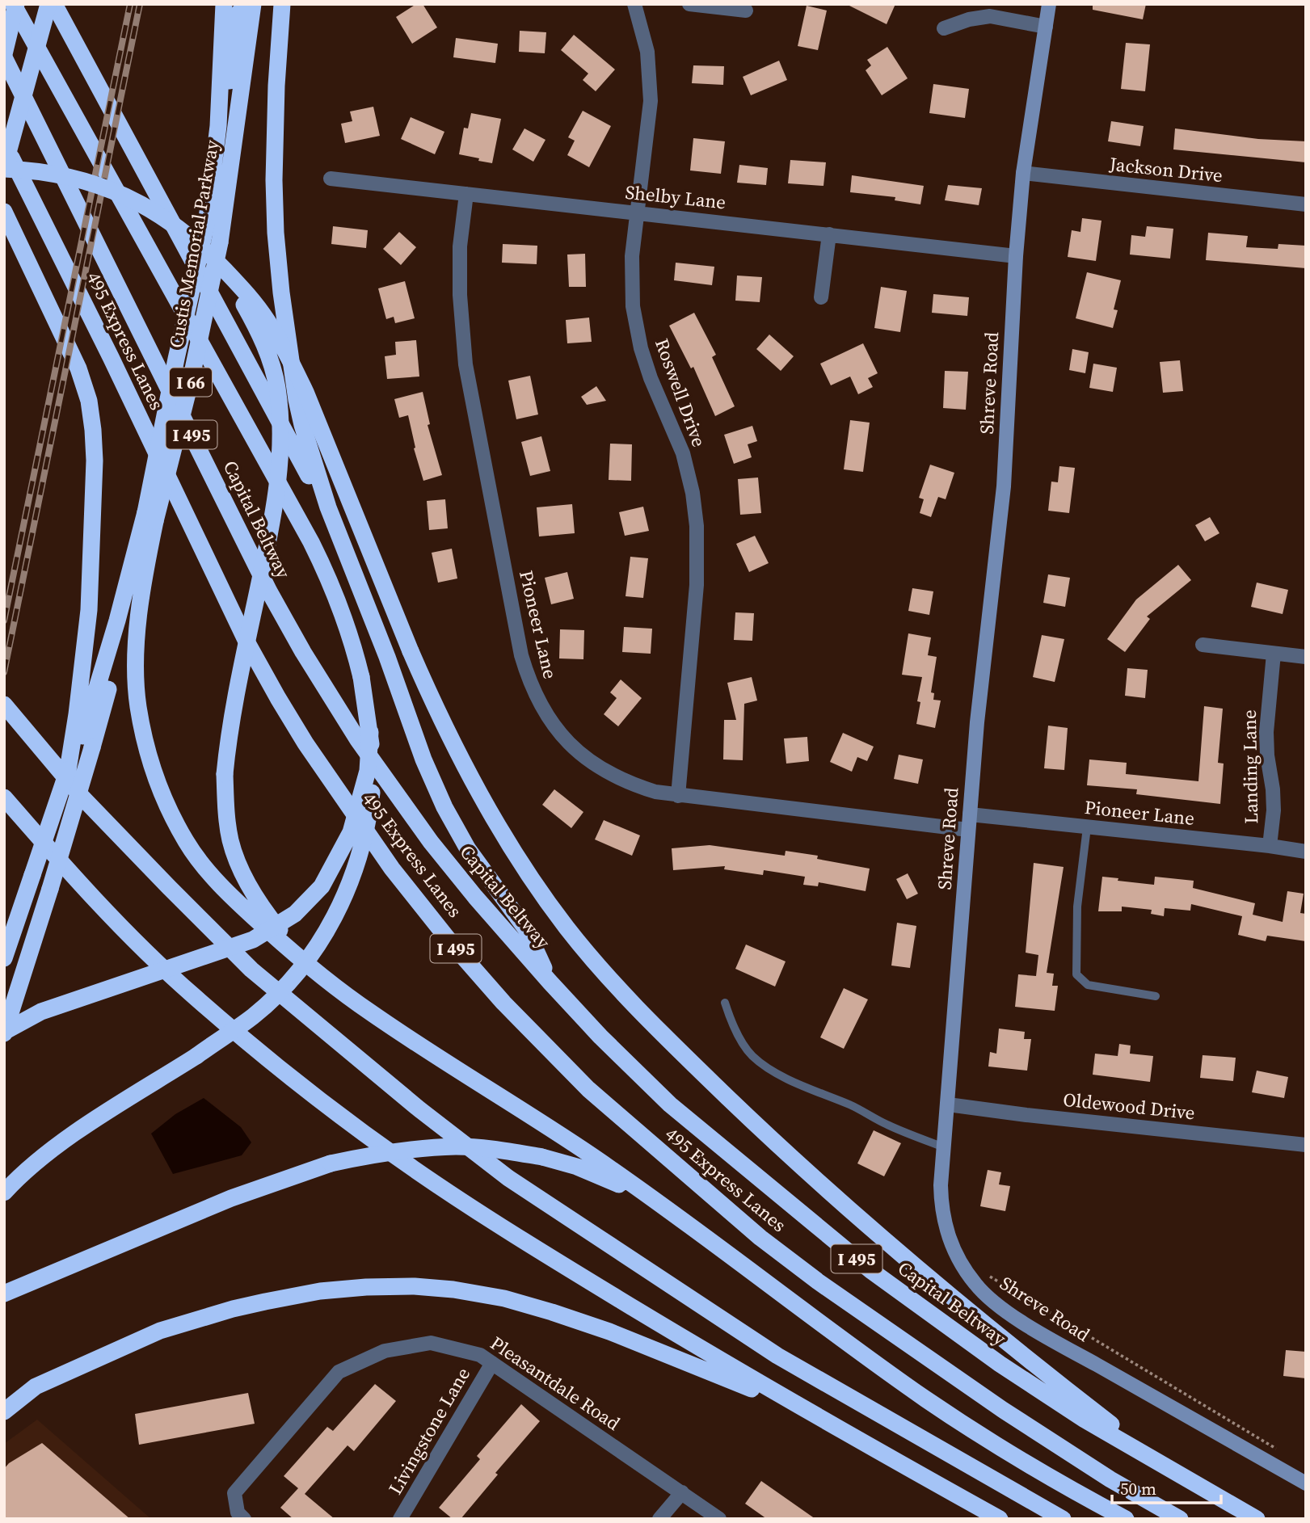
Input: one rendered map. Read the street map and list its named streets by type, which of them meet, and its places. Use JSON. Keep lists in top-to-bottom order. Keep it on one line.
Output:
{"streets":{"highway":["Custis Memorial Parkway","495 Express Lanes","I 66","I 495","Capital Beltway"],"main road":["Shreve Road"],"street":["Jackson Drive","Shelby Lane","Roswell Drive","Pioneer Lane","Landing Lane","Oldewood Drive","Pleasantdale Road","Livingstone Lane"]},"crossings":[["Jackson Drive","Shreve Road"],["Shelby Lane","Shreve Road"],["Shelby Lane","Roswell Drive"],["Shelby Lane","Pioneer Lane"],["Custis Memorial Parkway","I 66"],["Shreve Road","Pioneer Lane"],["Shreve Road","Oldewood Drive"],["Roswell Drive","Pioneer Lane"],["Pioneer Lane","Landing Lane"],["Pleasantdale Road","Livingstone Lane"]],"scale_bar":"50 m"}
